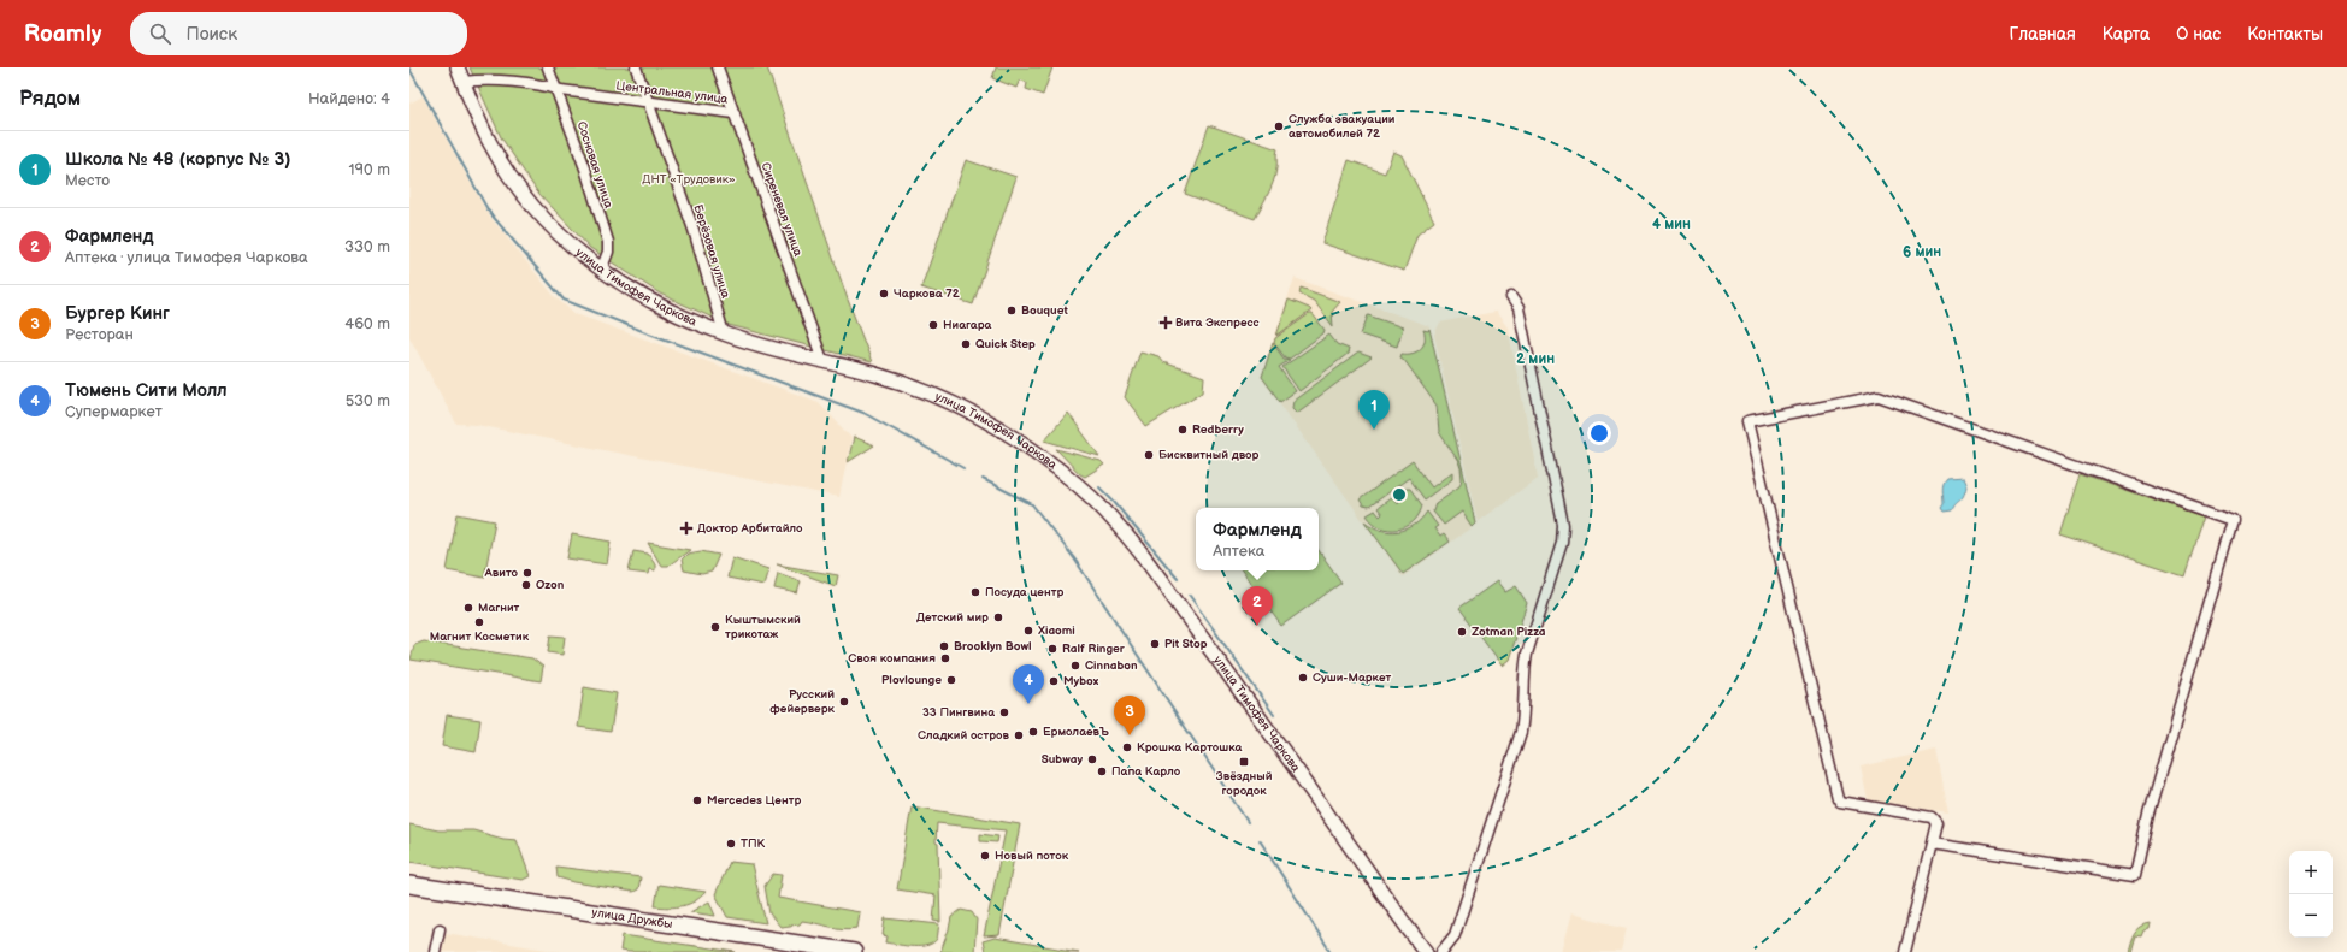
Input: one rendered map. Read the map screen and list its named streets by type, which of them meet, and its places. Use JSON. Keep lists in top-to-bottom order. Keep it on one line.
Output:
{"streets":{"main road":["улица Тимофея Чаркова","улица Дружбы"],"street":["Центральная улица","Сосновая улица","Сиреневая улица","Берёзовая улица"]},"crossings":[["Центральная улица","Сосновая улица"],["Центральная улица","Сиреневая улица"],["Центральная улица","Берёзовая улица"],["Центральная улица","улица Тимофея Чаркова"],["Сосновая улица","улица Тимофея Чаркова"],["Сиреневая улица","улица Тимофея Чаркова"],["Берёзовая улица","улица Тимофея Чаркова"]],"parks":["ДНТ «Трудовик»"],"places":{"other":["Служба эвакуации автомобилей 72","Чаркова 72","Bouquet","Ниагара","Quick Step","Redberry","Бисквитный двор","Авито","Ozon","Посуда центр","Магнит","Детский мир","Магнит Косметик","Кыштымский трикотаж","Xiaomi","Zotman Pizza","Pit Stop","Brooklyn Bowl","Ralf Ringer","Своя компания","Cinnabon","Суши-Маркет","Plovlounge","Mybox","Русский фейерверк","33 Пингвина","ЕрмолаевЪ","Сладкий остров","Крошка Картошка","Subway","Папа Карло","Mercedes Центр","ТПК","Новый поток"],"health":["Вита Экспресс","Доктор Арбитайло"],"transit":["Звёздный городок"]},"page":{"header":"Roamly","search":"Поиск","nav":["Главная","Карта","О нас","Контакты"],"heading":["Рядом","Найдено: 4"],"list":[{"mark":"1","name":"Школа № 48 (корпус № 3)","note":"Место","value":"190 m"},{"mark":"2","name":"Фармленд","note":"Аптека · улица Тимофея Чаркова","value":"330 m"},{"mark":"3","name":"Бургер Кинг","note":"Ресторан","value":"460 m"},{"mark":"4","name":"Тюмень Сити Молл","note":"Супермаркет","value":"530 m"}],"pins":["1","2","4","3"],"popup":["Фармленд","Аптека"],"map_buttons":["+","−"]},"rings":["4 мин","6 мин","2 мин"]}
